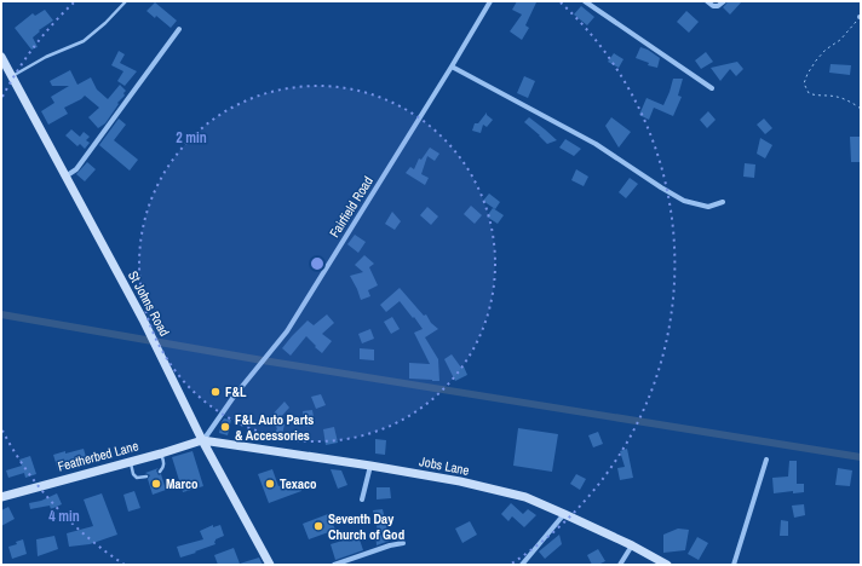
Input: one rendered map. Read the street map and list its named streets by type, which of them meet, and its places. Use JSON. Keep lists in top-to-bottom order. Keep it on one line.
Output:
{"streets":{"main road":["St Johns Road","Featherbed Lane","Jobs Lane"],"street":["Fairfield Road"]},"crossings":[["Fairfield Road","St Johns Road"],["Fairfield Road","Featherbed Lane"],["Fairfield Road","Jobs Lane"],["St Johns Road","Featherbed Lane"],["St Johns Road","Jobs Lane"],["Featherbed Lane","Jobs Lane"]],"places":["F&L","F&L Auto Parts & Accessories","Marco","Texaco","Seventh Day Church of God"],"rings":["2 min","4 min"]}
